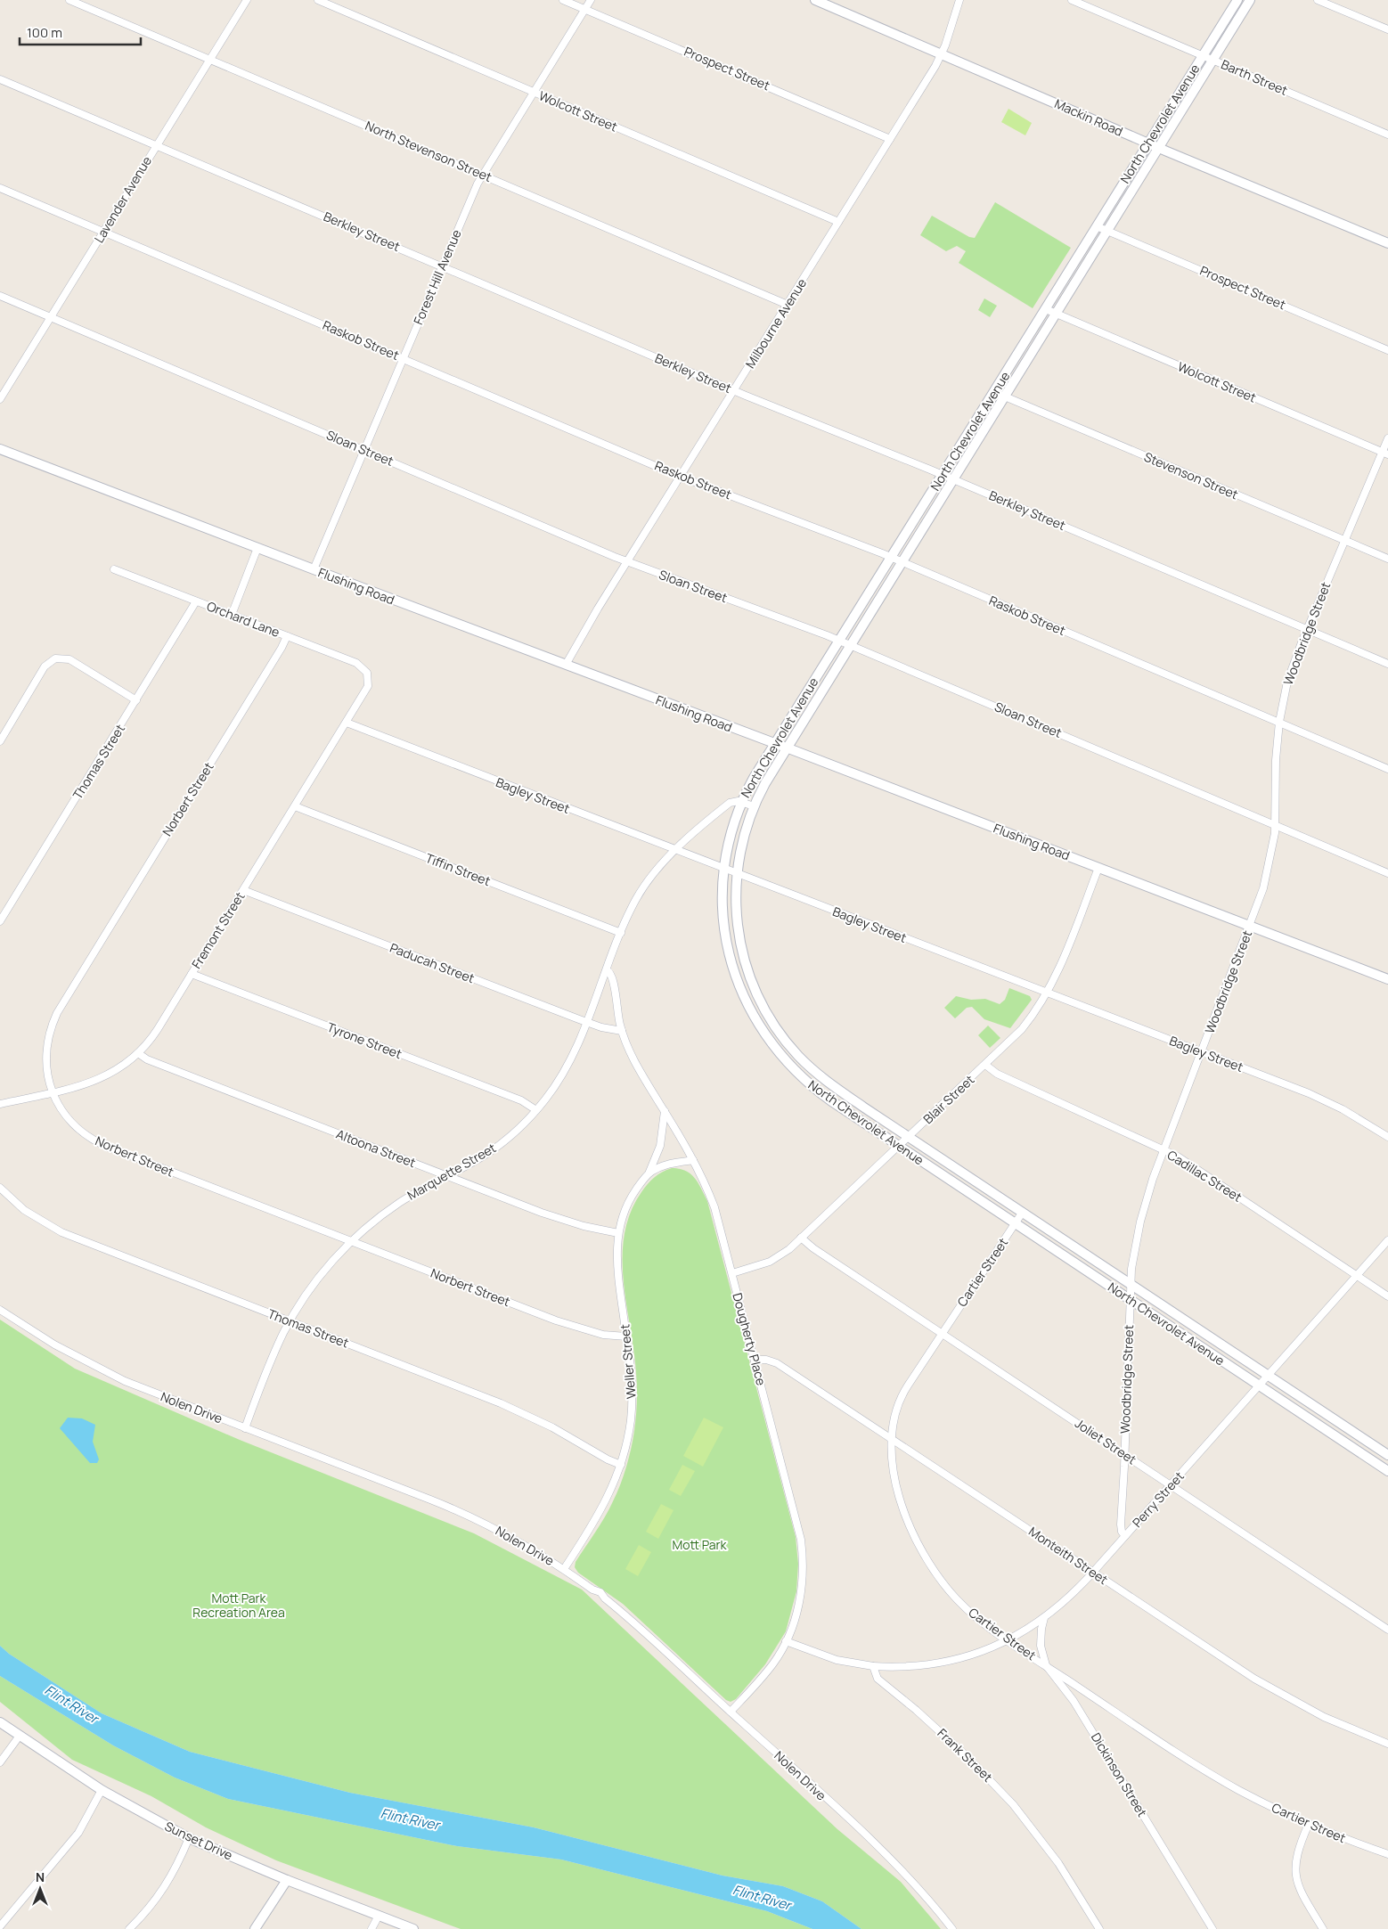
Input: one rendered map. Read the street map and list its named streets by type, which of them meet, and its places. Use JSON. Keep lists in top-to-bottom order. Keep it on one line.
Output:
{"streets":{"street":["Prospect Street","Barth Street","Wolcott Street","Mackin Road","North Chevrolet Avenue","North Stevenson Street","Lavender Avenue","Berkley Street","Forest Hill Avenue","Milbourne Avenue","Raskob Street","Sloan Street","Stevenson Street","Flushing Road","Orchard Lane","Woodbridge Street","Thomas Street","Bagley Street","Norbert Street","Tiffin Street","Fremont Street","Paducah Street","Tyrone Street","Blair Street","Altoona Street","Marquette Street","Cadillac Street","Cartier Street","Dougherty Place","Weller Street","Nolen Drive","Joliet Street","Perry Street","Monteith Street","Frank Street","Dickinson Street","Sunset Drive"]},"crossings":[["Prospect Street","North Chevrolet Avenue"],["Prospect Street","Forest Hill Avenue"],["Prospect Street","Milbourne Avenue"],["Barth Street","North Chevrolet Avenue"],["Wolcott Street","North Chevrolet Avenue"],["Wolcott Street","Forest Hill Avenue"],["Wolcott Street","Milbourne Avenue"],["Wolcott Street","Woodbridge Street"],["Mackin Road","North Chevrolet Avenue"],["Mackin Road","Milbourne Avenue"],["North Chevrolet Avenue","Berkley Street"],["North Chevrolet Avenue","Raskob Street"],["North Chevrolet Avenue","Sloan Street"],["North Chevrolet Avenue","Stevenson Street"],["North Chevrolet Avenue","Flushing Road"],["North Chevrolet Avenue","Woodbridge Street"],["North Chevrolet Avenue","Bagley Street"],["North Chevrolet Avenue","Blair Street"],["North Chevrolet Avenue","Marquette Street"],["North Chevrolet Avenue","Cartier Street"],["North Chevrolet Avenue","Perry Street"],["North Stevenson Street","Lavender Avenue"],["North Stevenson Street","Forest Hill Avenue"],["North Stevenson Street","Milbourne Avenue"],["Lavender Avenue","Berkley Street"],["Lavender Avenue","Raskob Street"],["Lavender Avenue","Sloan Street"],["Berkley Street","Forest Hill Avenue"],["Berkley Street","Milbourne Avenue"],["Berkley Street","Woodbridge Street"],["Forest Hill Avenue","Raskob Street"],["Forest Hill Avenue","Sloan Street"],["Forest Hill Avenue","Flushing Road"],["Milbourne Avenue","Raskob Street"],["Milbourne Avenue","Sloan Street"],["Milbourne Avenue","Flushing Road"],["Raskob Street","Woodbridge Street"],["Sloan Street","Woodbridge Street"],["Stevenson Street","Woodbridge Street"],["Flushing Road","Woodbridge Street"],["Flushing Road","Blair Street"],["Orchard Lane","Thomas Street"],["Orchard Lane","Norbert Street"],["Orchard Lane","Fremont Street"],["Woodbridge Street","Bagley Street"],["Woodbridge Street","Cadillac Street"],["Woodbridge Street","Joliet Street"],["Woodbridge Street","Perry Street"],["Thomas Street","Marquette Street"],["Thomas Street","Weller Street"],["Bagley Street","Fremont Street"],["Bagley Street","Blair Street"],["Bagley Street","Marquette Street"],["Norbert Street","Fremont Street"],["Norbert Street","Marquette Street"],["Norbert Street","Weller Street"],["Tiffin Street","Fremont Street"],["Tiffin Street","Marquette Street"],["Fremont Street","Paducah Street"],["Fremont Street","Tyrone Street"],["Fremont Street","Altoona Street"],["Paducah Street","Marquette Street"],["Paducah Street","Dougherty Place"],["Tyrone Street","Marquette Street"],["Blair Street","Cadillac Street"],["Blair Street","Dougherty Place"],["Blair Street","Joliet Street"],["Altoona Street","Marquette Street"],["Altoona Street","Weller Street"],["Marquette Street","Dougherty Place"],["Marquette Street","Nolen Drive"],["Cadillac Street","Perry Street"],["Cartier Street","Joliet Street"],["Cartier Street","Perry Street"],["Cartier Street","Monteith Street"],["Cartier Street","Dickinson Street"],["Dougherty Place","Weller Street"],["Dougherty Place","Nolen Drive"],["Dougherty Place","Monteith Street"],["Weller Street","Nolen Drive"],["Joliet Street","Perry Street"],["Perry Street","Monteith Street"],["Perry Street","Frank Street"],["Perry Street","Dickinson Street"]],"water":["Flint River"],"parks":["Mott Park","Mott Park Recreation Area"],"scale_bar":"100 m","north":"top"}
